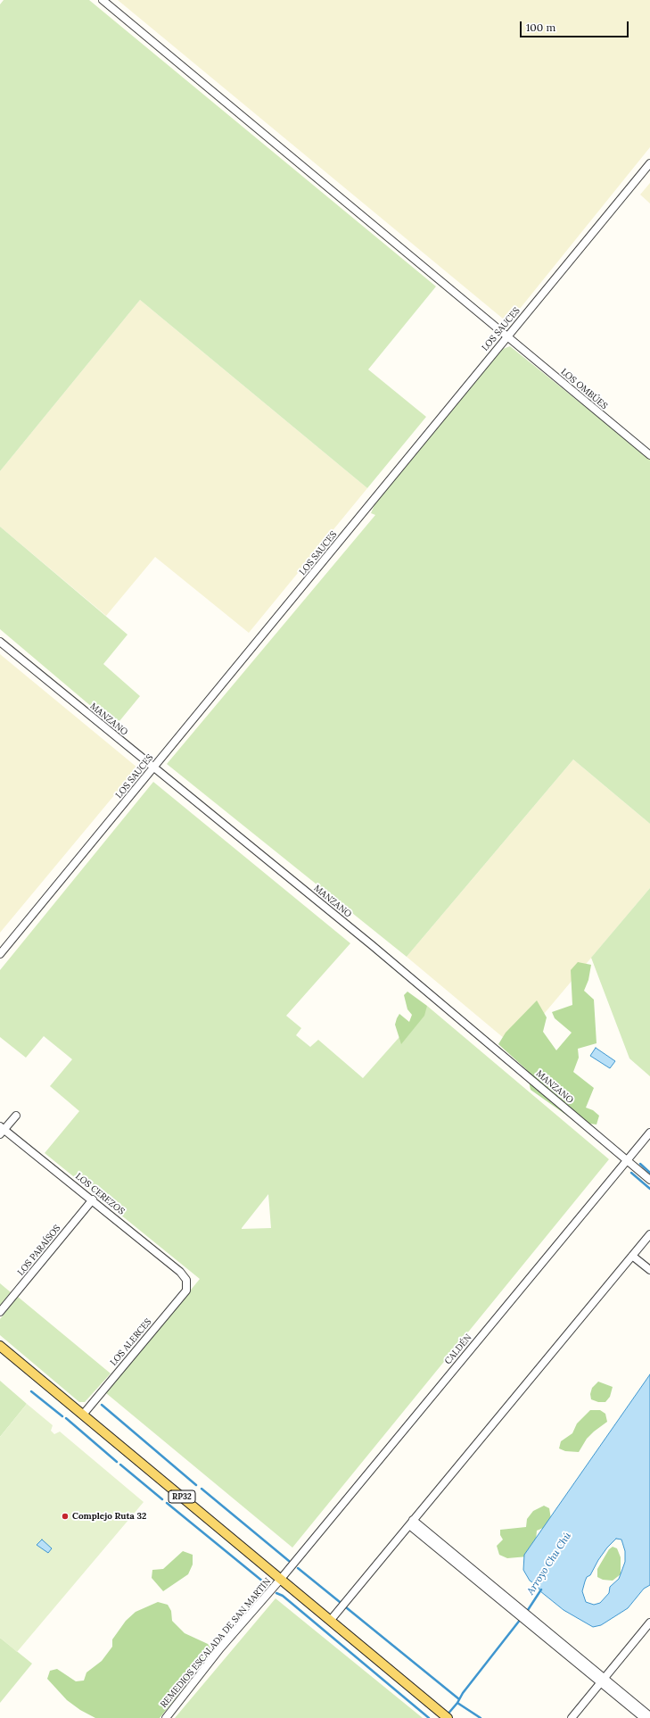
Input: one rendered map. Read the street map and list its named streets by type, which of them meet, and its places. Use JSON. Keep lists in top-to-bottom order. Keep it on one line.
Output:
{"streets":{"main road":["RP32"],"street":["LOS SAUCES","LOS OMBÚES","MANZANO","LOS CEREZOS","LOS PARAÍSOS","LOS ALERCES","CALDÉN","REMEDIOS ESCALADA DE SAN MARTIN"]},"crossings":[["LOS SAUCES","LOS OMBÚES"],["LOS SAUCES","MANZANO"],["MANZANO","CALDÉN"],["LOS CEREZOS","LOS PARAÍSOS"],["LOS CEREZOS","LOS ALERCES"],["LOS ALERCES","RP32"],["CALDÉN","RP32"],["CALDÉN","REMEDIOS ESCALADA DE SAN MARTIN"],["RP32","REMEDIOS ESCALADA DE SAN MARTIN"]],"water":["Arroyo Chu Chú"],"places":["Complejo Ruta 32"],"scale_bar":"100 m"}
